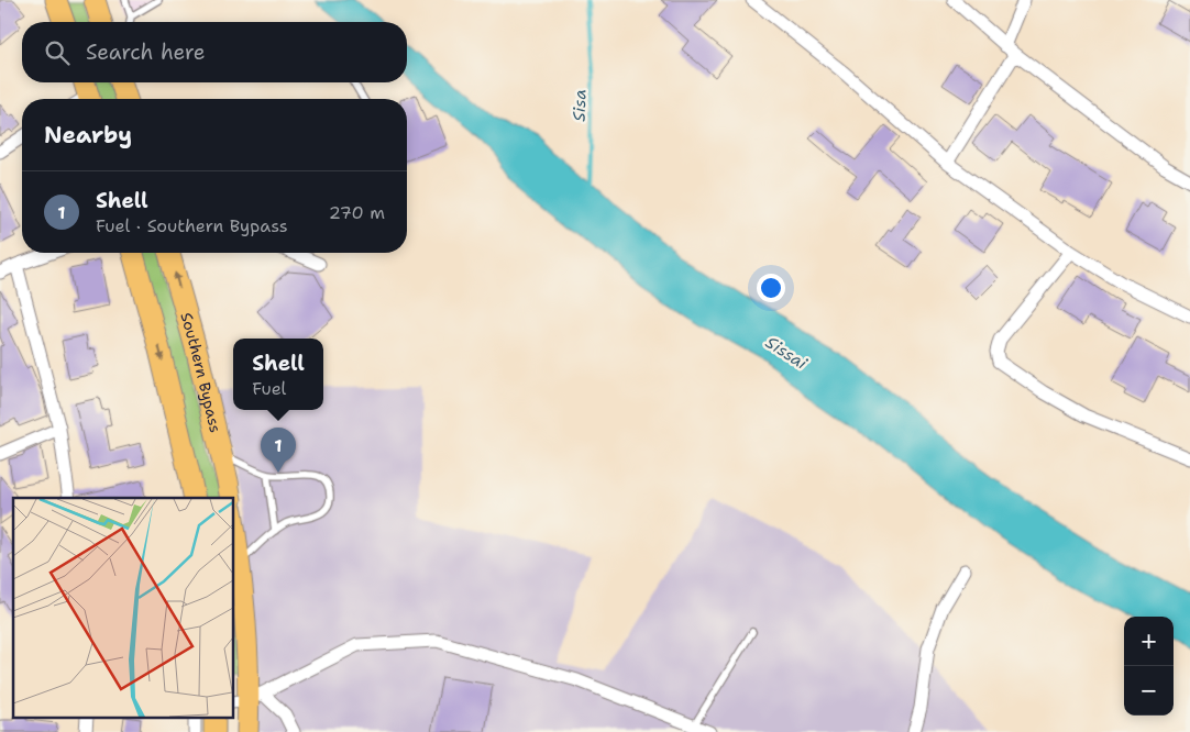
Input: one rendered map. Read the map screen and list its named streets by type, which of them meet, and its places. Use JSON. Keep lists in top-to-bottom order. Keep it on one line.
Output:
{"streets":{"highway":["Southern Bypass"]},"water":["Sisa","Sissai"],"page":{"search":"Search here","heading":"Nearby","list":[{"mark":"1","name":"Shell","note":"Fuel · Southern Bypass","value":"270 m"}],"popup":["Shell","Fuel"],"pins":"1","map_buttons":["+","−"]}}
